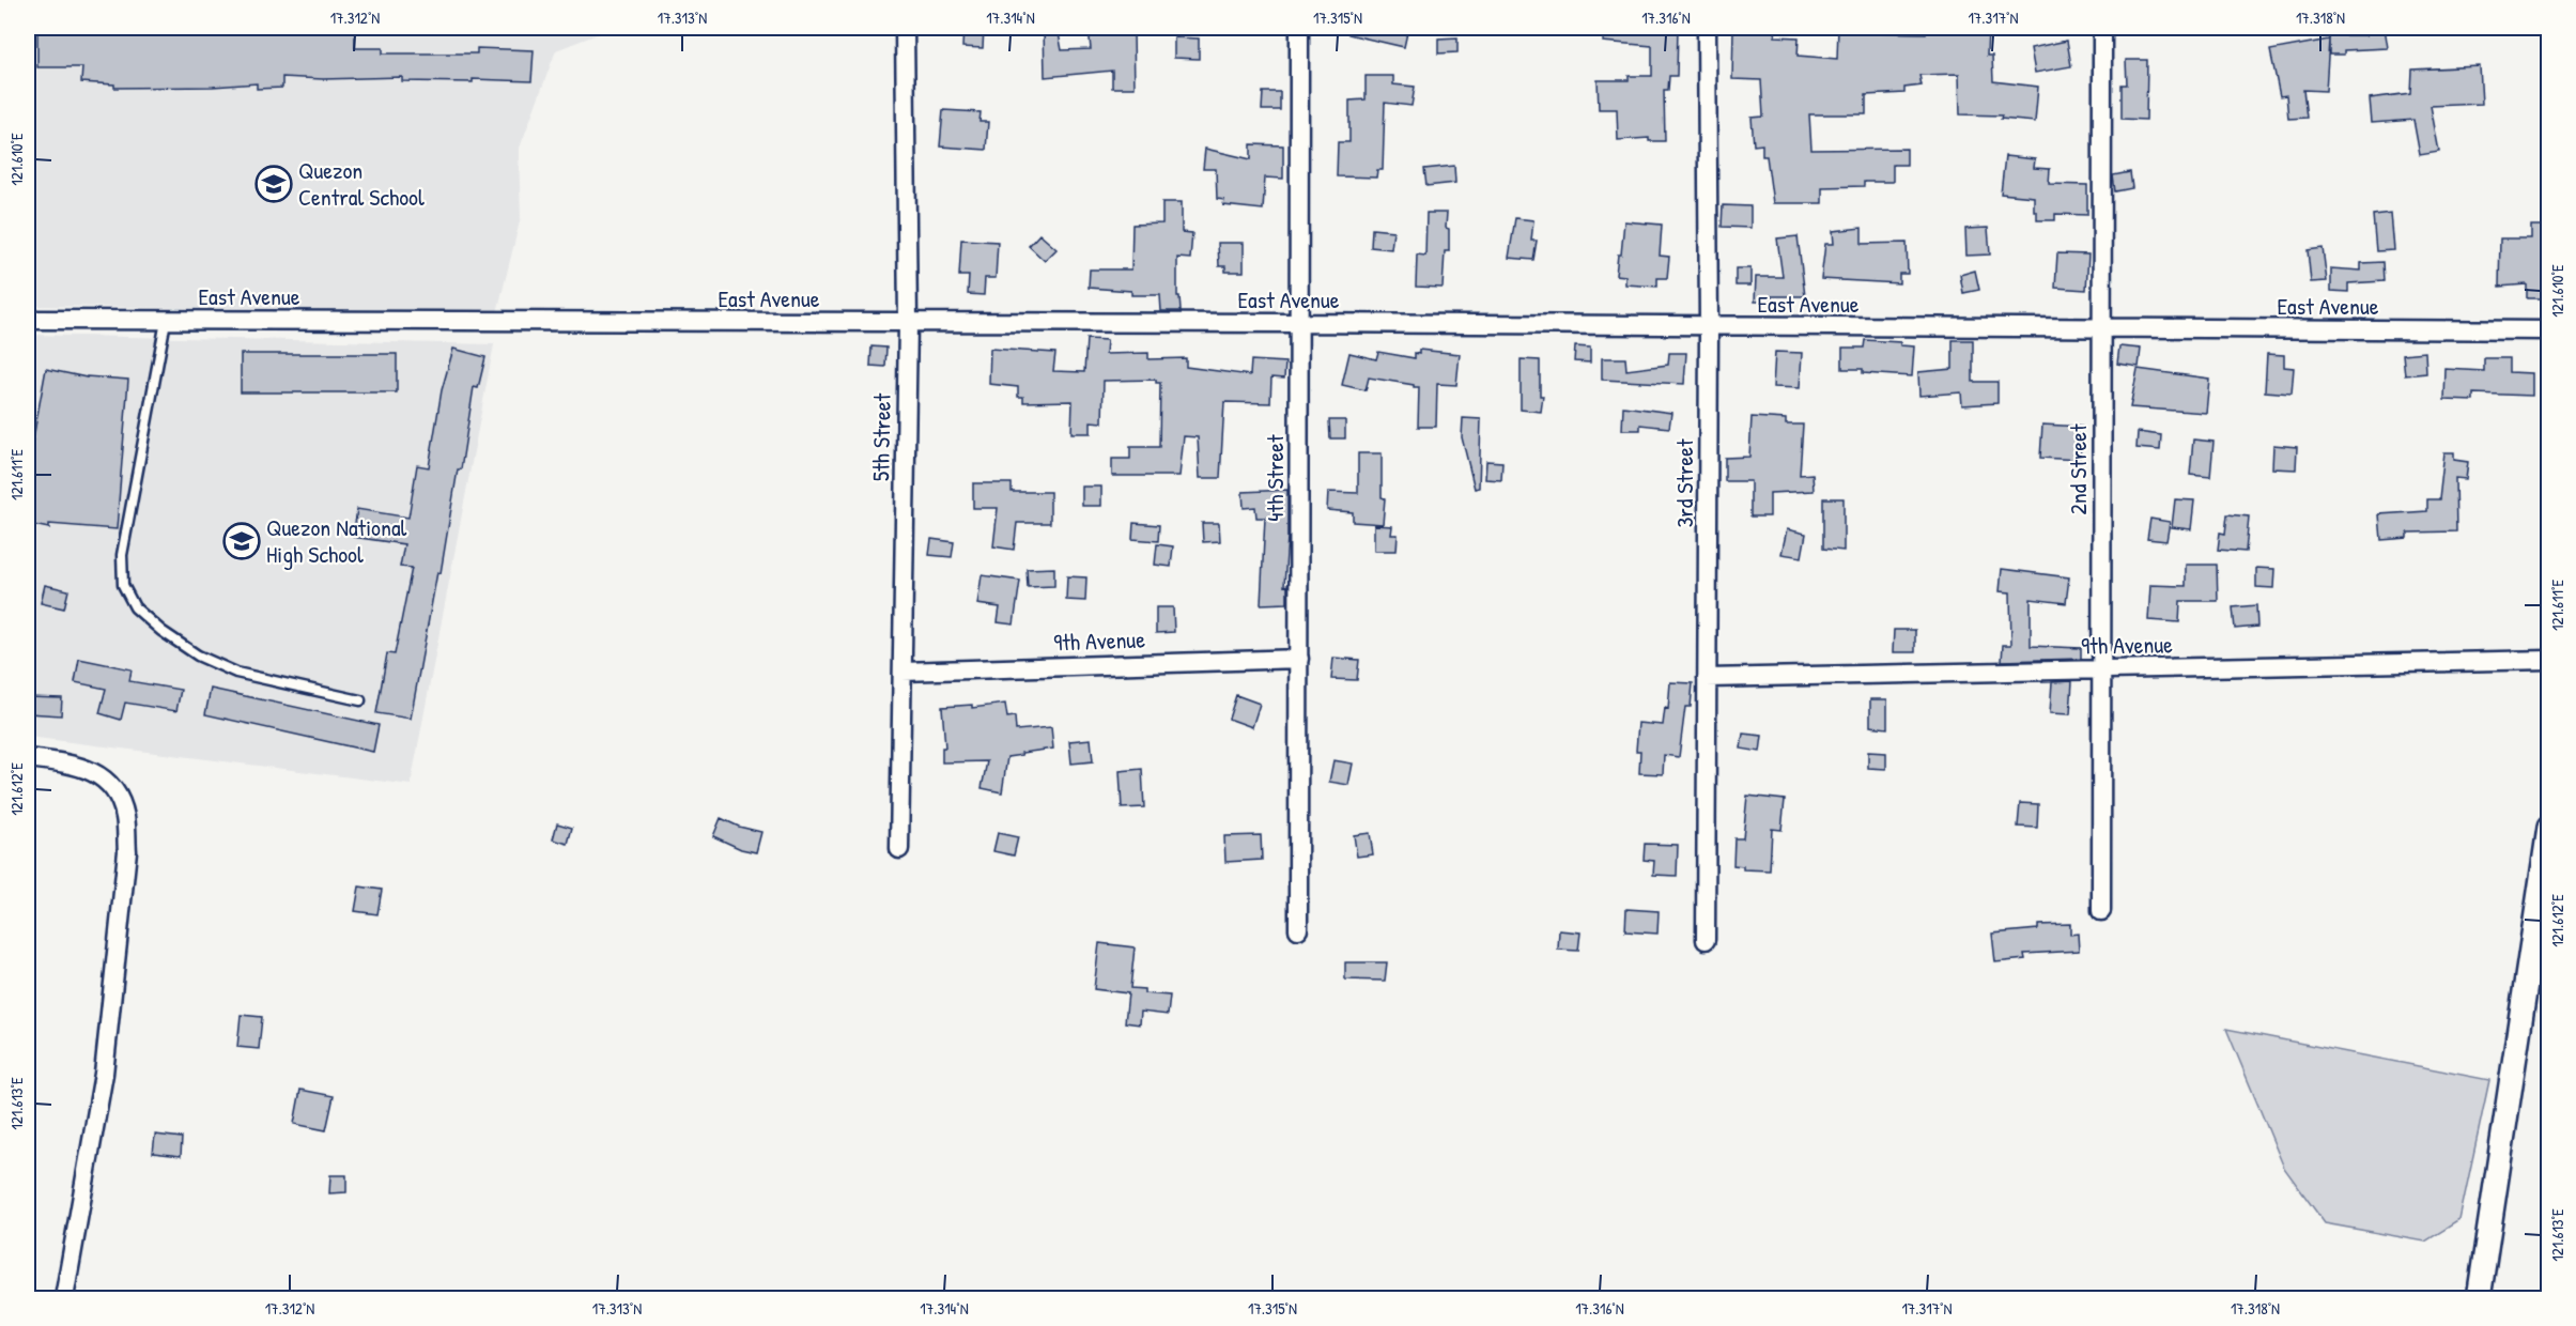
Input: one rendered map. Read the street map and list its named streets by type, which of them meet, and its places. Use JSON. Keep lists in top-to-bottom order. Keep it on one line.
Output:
{"streets":{"street":["East Avenue","5th Street","2nd Street","4th Street","3rd Street","9th Avenue"]},"crossings":[["East Avenue","5th Street"],["East Avenue","2nd Street"],["East Avenue","4th Street"],["East Avenue","3rd Street"],["5th Street","9th Avenue"],["2nd Street","9th Avenue"],["4th Street","9th Avenue"],["3rd Street","9th Avenue"]],"places":{"school or university":["Quezon Central School","Quezon National High School"]},"coordinates":["17.312°N","17.313°N","17.314°N","17.315°N","17.316°N","17.317°N","17.318°N","121.610°E","121.611°E","121.612°E","121.613°E"]}
